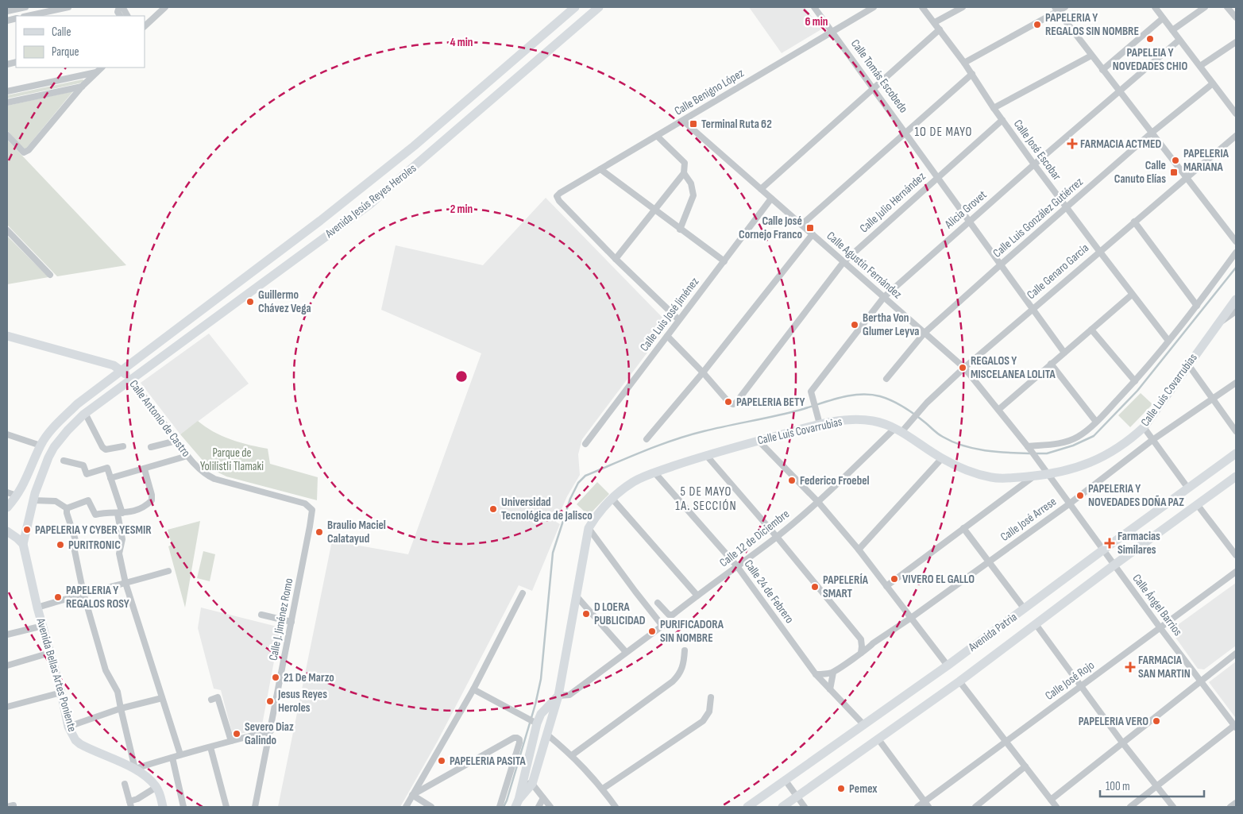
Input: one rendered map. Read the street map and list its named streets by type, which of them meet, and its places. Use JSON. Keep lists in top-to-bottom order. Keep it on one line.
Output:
{"streets":{"street":["Calle Tomás Escobedo","Calle Benigno López","Calle José Escobar","Avenida Jesús Reyes Heroles","Calle Julio Hernández","Alicia Grovet","Calle Luis González Gutiérrez","Calle Agustín Fernández","Calle Genaro García","Calle Luis José Jiménez","Calle Luis Covarrubias","Calle Antonio de Castro","Calle José Arrese","Calle 12 de Diciembre","Calle 24 de Febrero","Calle Ángel Barrios","Calle J. Jiménez Romo","Avenida Patria","Avenida Bellas Artes Poniente","Calle José Rojo"]},"crossings":[["Calle Tomás Escobedo","Calle Benigno López"],["Calle Tomás Escobedo","Calle Julio Hernández"],["Calle Tomás Escobedo","Alicia Grovet"],["Calle Tomás Escobedo","Calle Luis González Gutiérrez"],["Calle Tomás Escobedo","Calle Genaro García"],["Calle Benigno López","Calle Agustín Fernández"],["Calle José Escobar","Calle Julio Hernández"],["Calle José Escobar","Alicia Grovet"],["Calle José Escobar","Calle Luis González Gutiérrez"],["Calle José Escobar","Calle Genaro García"],["Avenida Jesús Reyes Heroles","Calle Antonio de Castro"],["Avenida Jesús Reyes Heroles","Avenida Bellas Artes Poniente"],["Calle Julio Hernández","Calle Agustín Fernández"],["Alicia Grovet","Calle Agustín Fernández"],["Alicia Grovet","Calle Luis Covarrubias"],["Calle Luis González Gutiérrez","Calle Agustín Fernández"],["Calle Agustín Fernández","Calle Genaro García"],["Calle Agustín Fernández","Calle Luis José Jiménez"],["Calle Agustín Fernández","Calle Luis Covarrubias"],["Calle Agustín Fernández","Calle Ángel Barrios"],["Calle Genaro García","Calle Luis Covarrubias"],["Calle Genaro García","Calle 12 de Diciembre"],["Calle Luis Covarrubias","Calle 12 de Diciembre"],["Calle Luis Covarrubias","Calle 24 de Febrero"],["Calle Luis Covarrubias","Calle Ángel Barrios"],["Calle Antonio de Castro","Calle J. Jiménez Romo"],["Calle José Arrese","Calle 24 de Febrero"],["Calle José Arrese","Calle Ángel Barrios"],["Calle 12 de Diciembre","Calle 24 de Febrero"],["Calle 24 de Febrero","Avenida Patria"],["Calle Ángel Barrios","Avenida Patria"],["Calle Ángel Barrios","Calle José Rojo"]],"districts":["1O DE MAYO","5 DE MAYO 1A. SECCIÓN"],"parks":["Parque de Yolilistli Tlamaki"],"places":{"other":["PAPELERIA Y REGALOS SIN NOMBRE","PAPELEIA Y NOVEDADES CHIO","PAPELERIA MARIANA","Guillermo Chávez Vega","Bertha Von Glumer Leyva","REGALOS Y MISCELANEA LOLITA","PAPELERIA BETY","Federico Froebel","PAPELERIA Y NOVEDADES DOÑA PAZ","Universidad Tecnológica de Jalisco","PAPELERIA Y CYBER YESMIR","Braulio Maciel Calatayud","PURITRONIC","VIVERO EL GALLO","PAPELERÍA SMART","PAPELERIA Y REGALOS ROSY","D LOERA PUBLICIDAD","PURIFICADORA SIN NOMBRE","21 De Marzo","Jesus Reyes Heroles","PAPELERIA VERO","Severo Diaz Galindo","PAPELERIA PASITA","Pemex"],"transit":["Terminal Ruta 62","Calle Canuto Elías","Calle José Cornejo Franco"],"health":["FARMACIA ACTMED","Farmacias Similares","FARMACIA SAN MARTIN"]},"legend":["Calle","Parque"],"scale_bar":"100 m","rings":["6 min","4 min","2 min"]}
